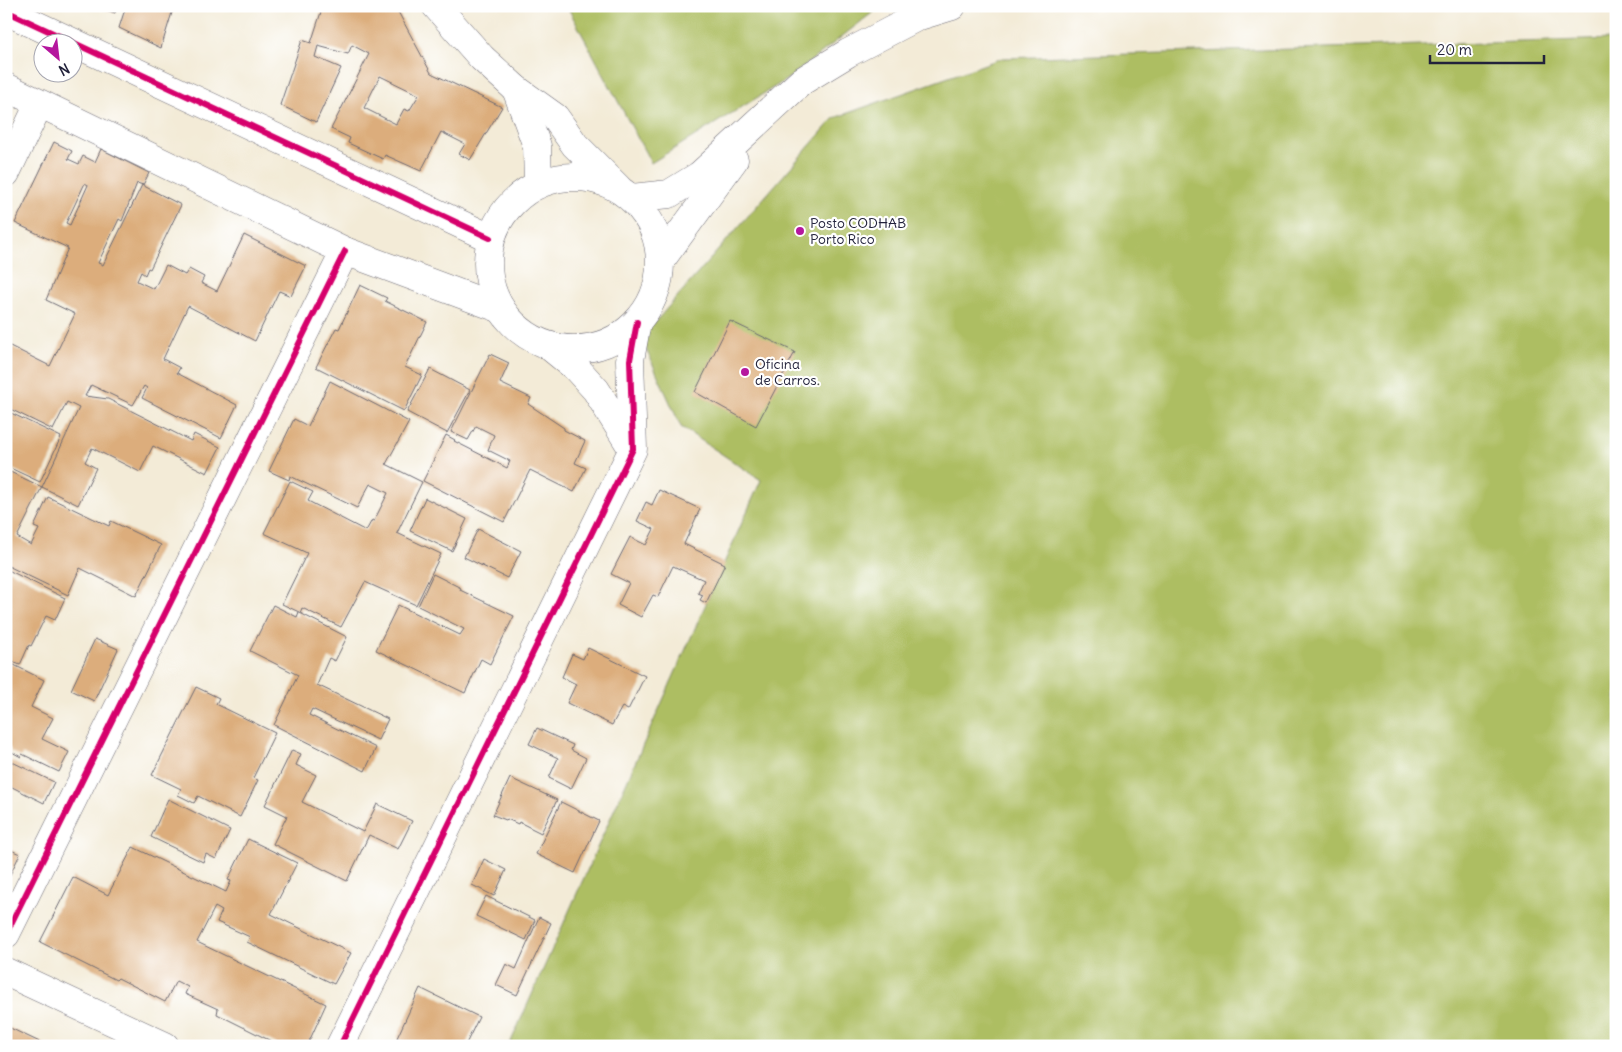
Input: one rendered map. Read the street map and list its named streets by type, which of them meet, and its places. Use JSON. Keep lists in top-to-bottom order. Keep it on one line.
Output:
{"places":["Posto CODHAB Porto Rico","Oficina de Carros."],"scale_bar":"20 m","north":"bottom right"}
